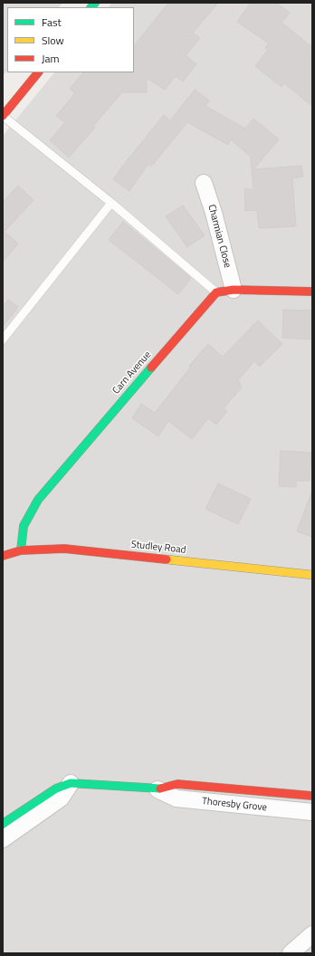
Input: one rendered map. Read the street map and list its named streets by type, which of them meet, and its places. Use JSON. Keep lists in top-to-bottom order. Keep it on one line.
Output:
{"streets":{"street":["Charmian Close","Carn Avenue","Studley Road","Thoresby Grove"]},"crossings":[["Carn Avenue","Studley Road"]],"legend":["Fast","Slow","Jam"]}
